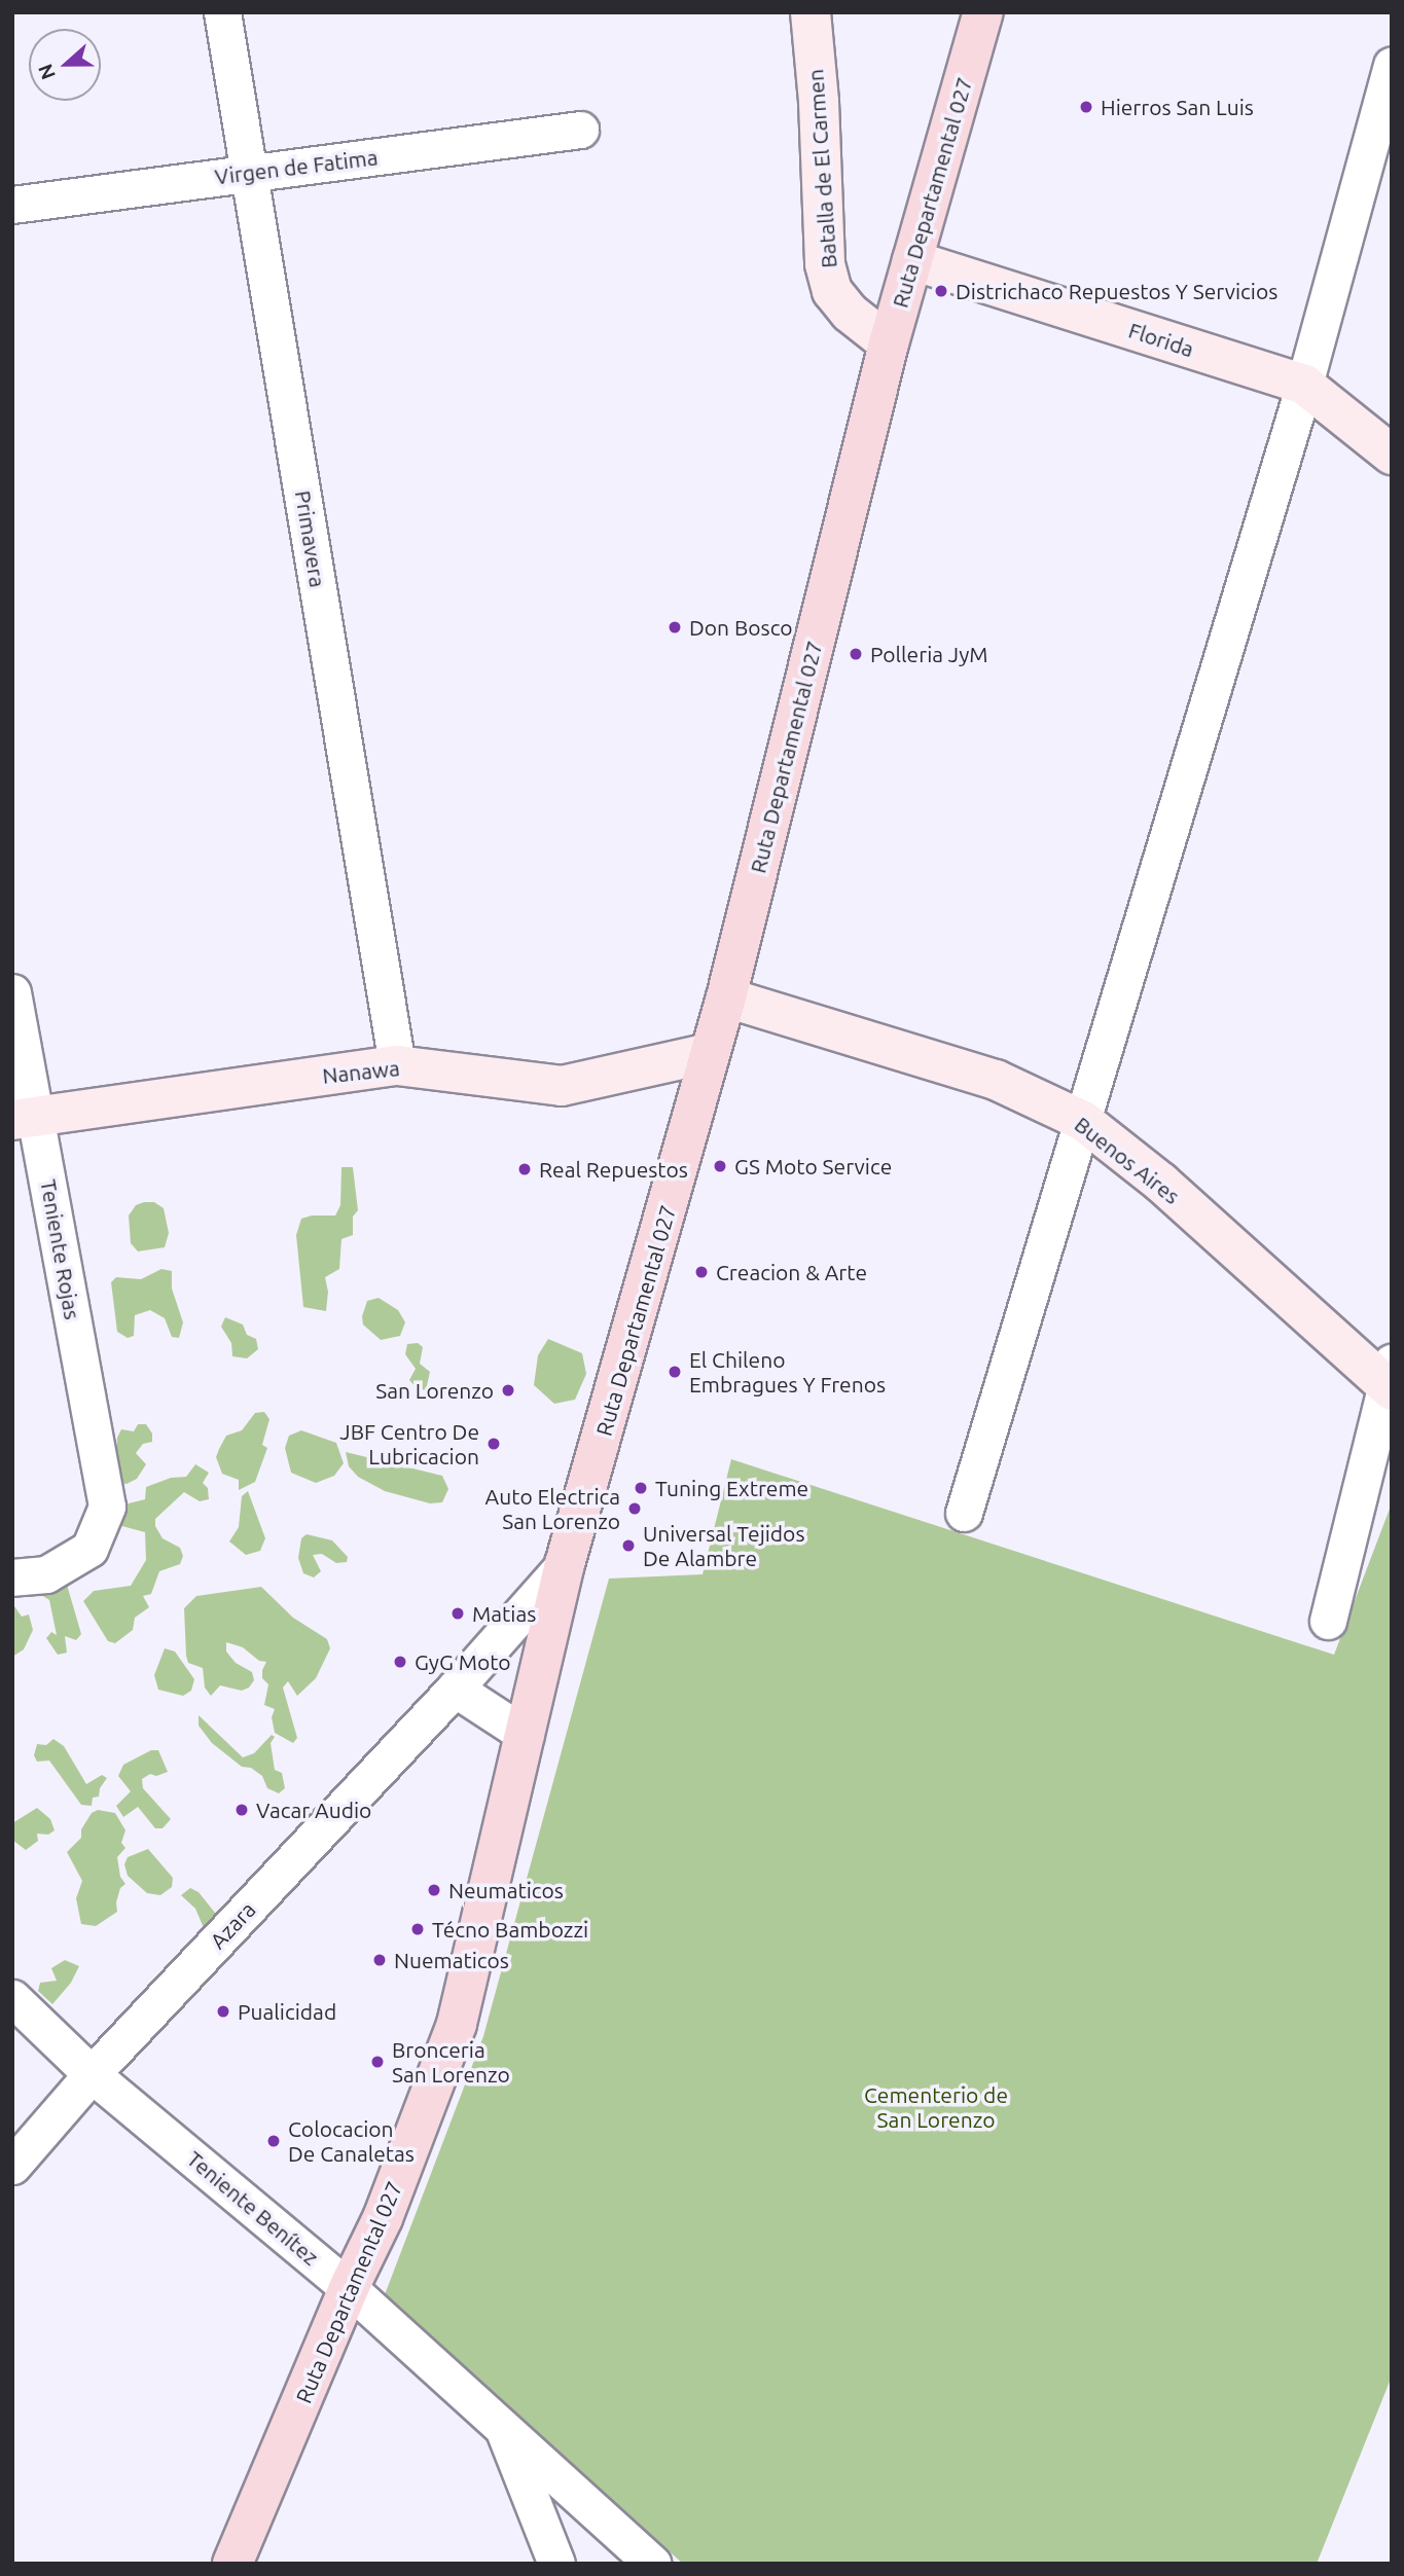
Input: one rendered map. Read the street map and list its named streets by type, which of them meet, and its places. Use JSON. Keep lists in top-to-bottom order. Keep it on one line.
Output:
{"streets":{"main road":["Ruta Departamental 027"],"street":["Virgen de Fatima","Batalla de El Carmen","Florida","Primavera","Nanawa","Buenos Aires","Teniente Rojas","Azara","Teniente Benítez"]},"crossings":[["Virgen de Fatima","Primavera"],["Batalla de El Carmen","Ruta Departamental 027"],["Ruta Departamental 027","Florida"],["Ruta Departamental 027","Nanawa"],["Ruta Departamental 027","Buenos Aires"],["Ruta Departamental 027","Azara"],["Ruta Departamental 027","Teniente Benítez"],["Primavera","Nanawa"],["Nanawa","Teniente Rojas"],["Azara","Teniente Benítez"]],"parks":["Cementerio de San Lorenzo"],"places":["Hierros San Luis","Districhaco Repuestos Y Servicios","Don Bosco","Polleria JyM","GS Moto Service","Real Repuestos","Creacion & Arte","El Chileno Embragues Y Frenos","San Lorenzo","JBF Centro De Lubricacion","Tuning Extreme","Auto Electrica San Lorenzo","Universal Tejidos De Alambre","Matias","GyG Moto","Vacar Audio","Neumaticos","Técno Bambozzi","Nuematicos","Pualicidad","Bronceria San Lorenzo","Colocacion De Canaletas"],"north":"left"}
